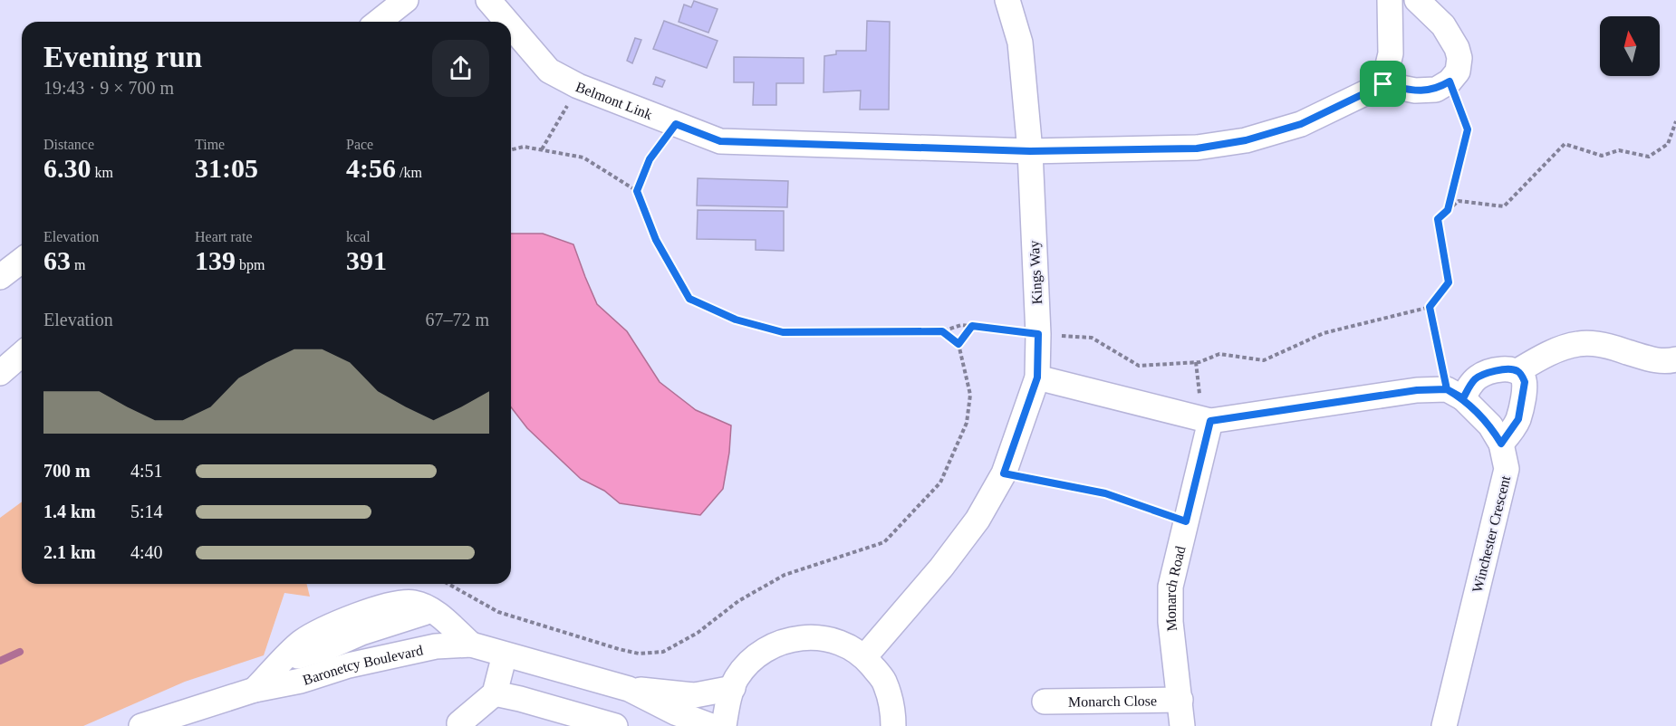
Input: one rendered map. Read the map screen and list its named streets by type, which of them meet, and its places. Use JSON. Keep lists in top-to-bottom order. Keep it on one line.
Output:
{"streets":{"street":["Belmont Link","Kings Way","Winchester Crescent","Monarch Road","Baronetcy Boulevard","Monarch Close"]},"crossings":[["Belmont Link","Kings Way"],["Monarch Road","Monarch Close"]],"north":"top","page":{"heading":["Evening run","19:43 · 9 × 700 m"],"stats":[["Distance","6.30 km"],["Time","31:05"],["Pace","4:56 /km"],["Elevation","63 m"],["Heart rate","139 bpm"],["kcal","391"]],"chart":["Elevation","67–72 m"],"list":[{"name":"700 m","note":"4:51"},{"name":"1.4 km","note":"5:14"},{"name":"2.1 km","note":"4:40"}]}}
